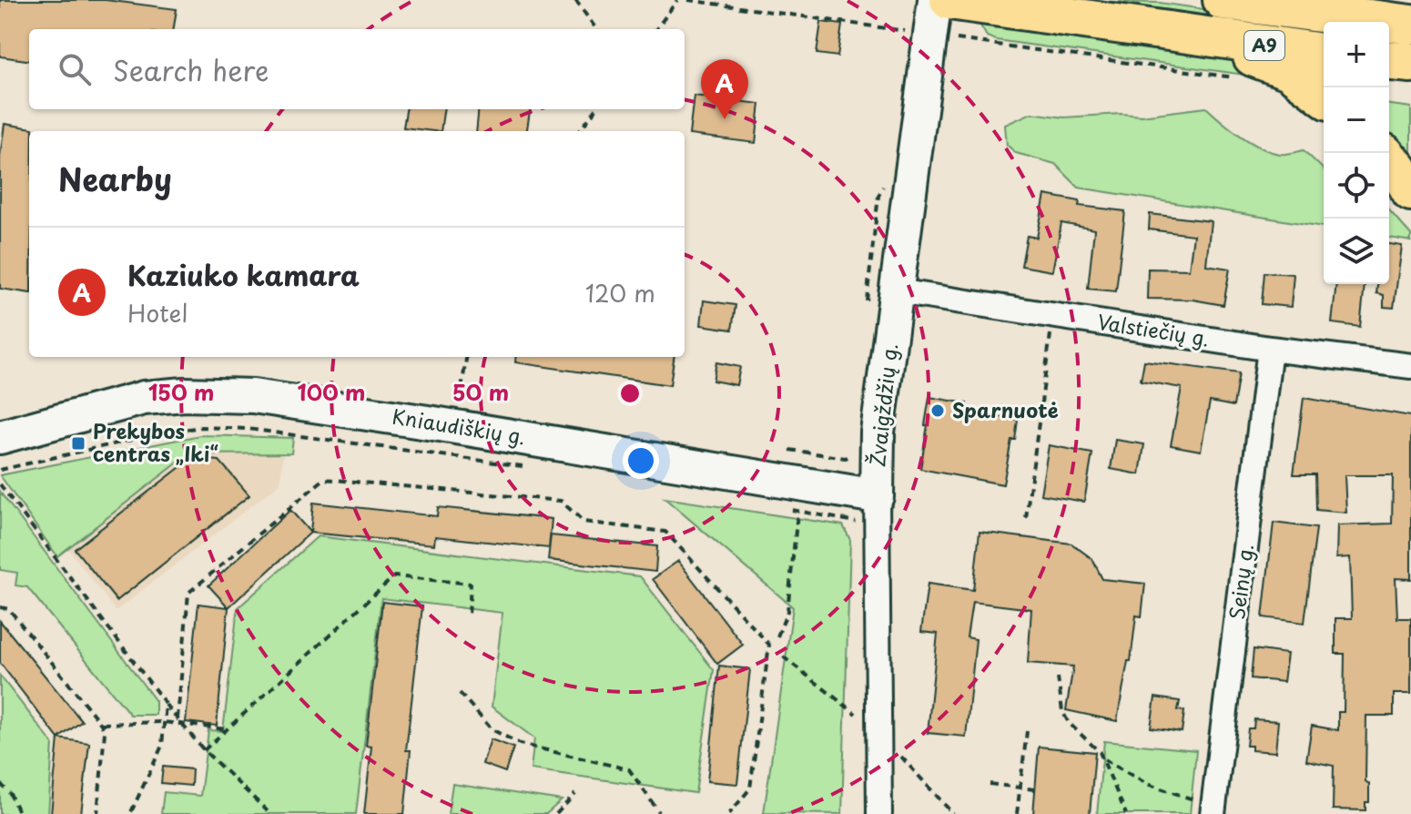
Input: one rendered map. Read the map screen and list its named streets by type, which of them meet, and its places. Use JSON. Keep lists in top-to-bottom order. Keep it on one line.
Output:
{"streets":{"highway":["A9"],"main road":["Žvaigždžių g.","Kniaudiškių g."],"street":["Valstiečių g.","Seinų g."]},"crossings":[["Valstiečių g.","Žvaigždžių g."],["Valstiečių g.","Seinų g."],["Žvaigždžių g.","Kniaudiškių g."]],"places":{"other":["Sparnuotė"],"transit":["Prekybos centras „Iki“"]},"page":{"map_buttons":["+","−"],"search":"Search here","pins":"A","heading":"Nearby","list":[{"mark":"A","name":"Kaziuko kamara","note":"Hotel","value":"120 m"}]},"rings":["50 m","150 m","100 m"]}
